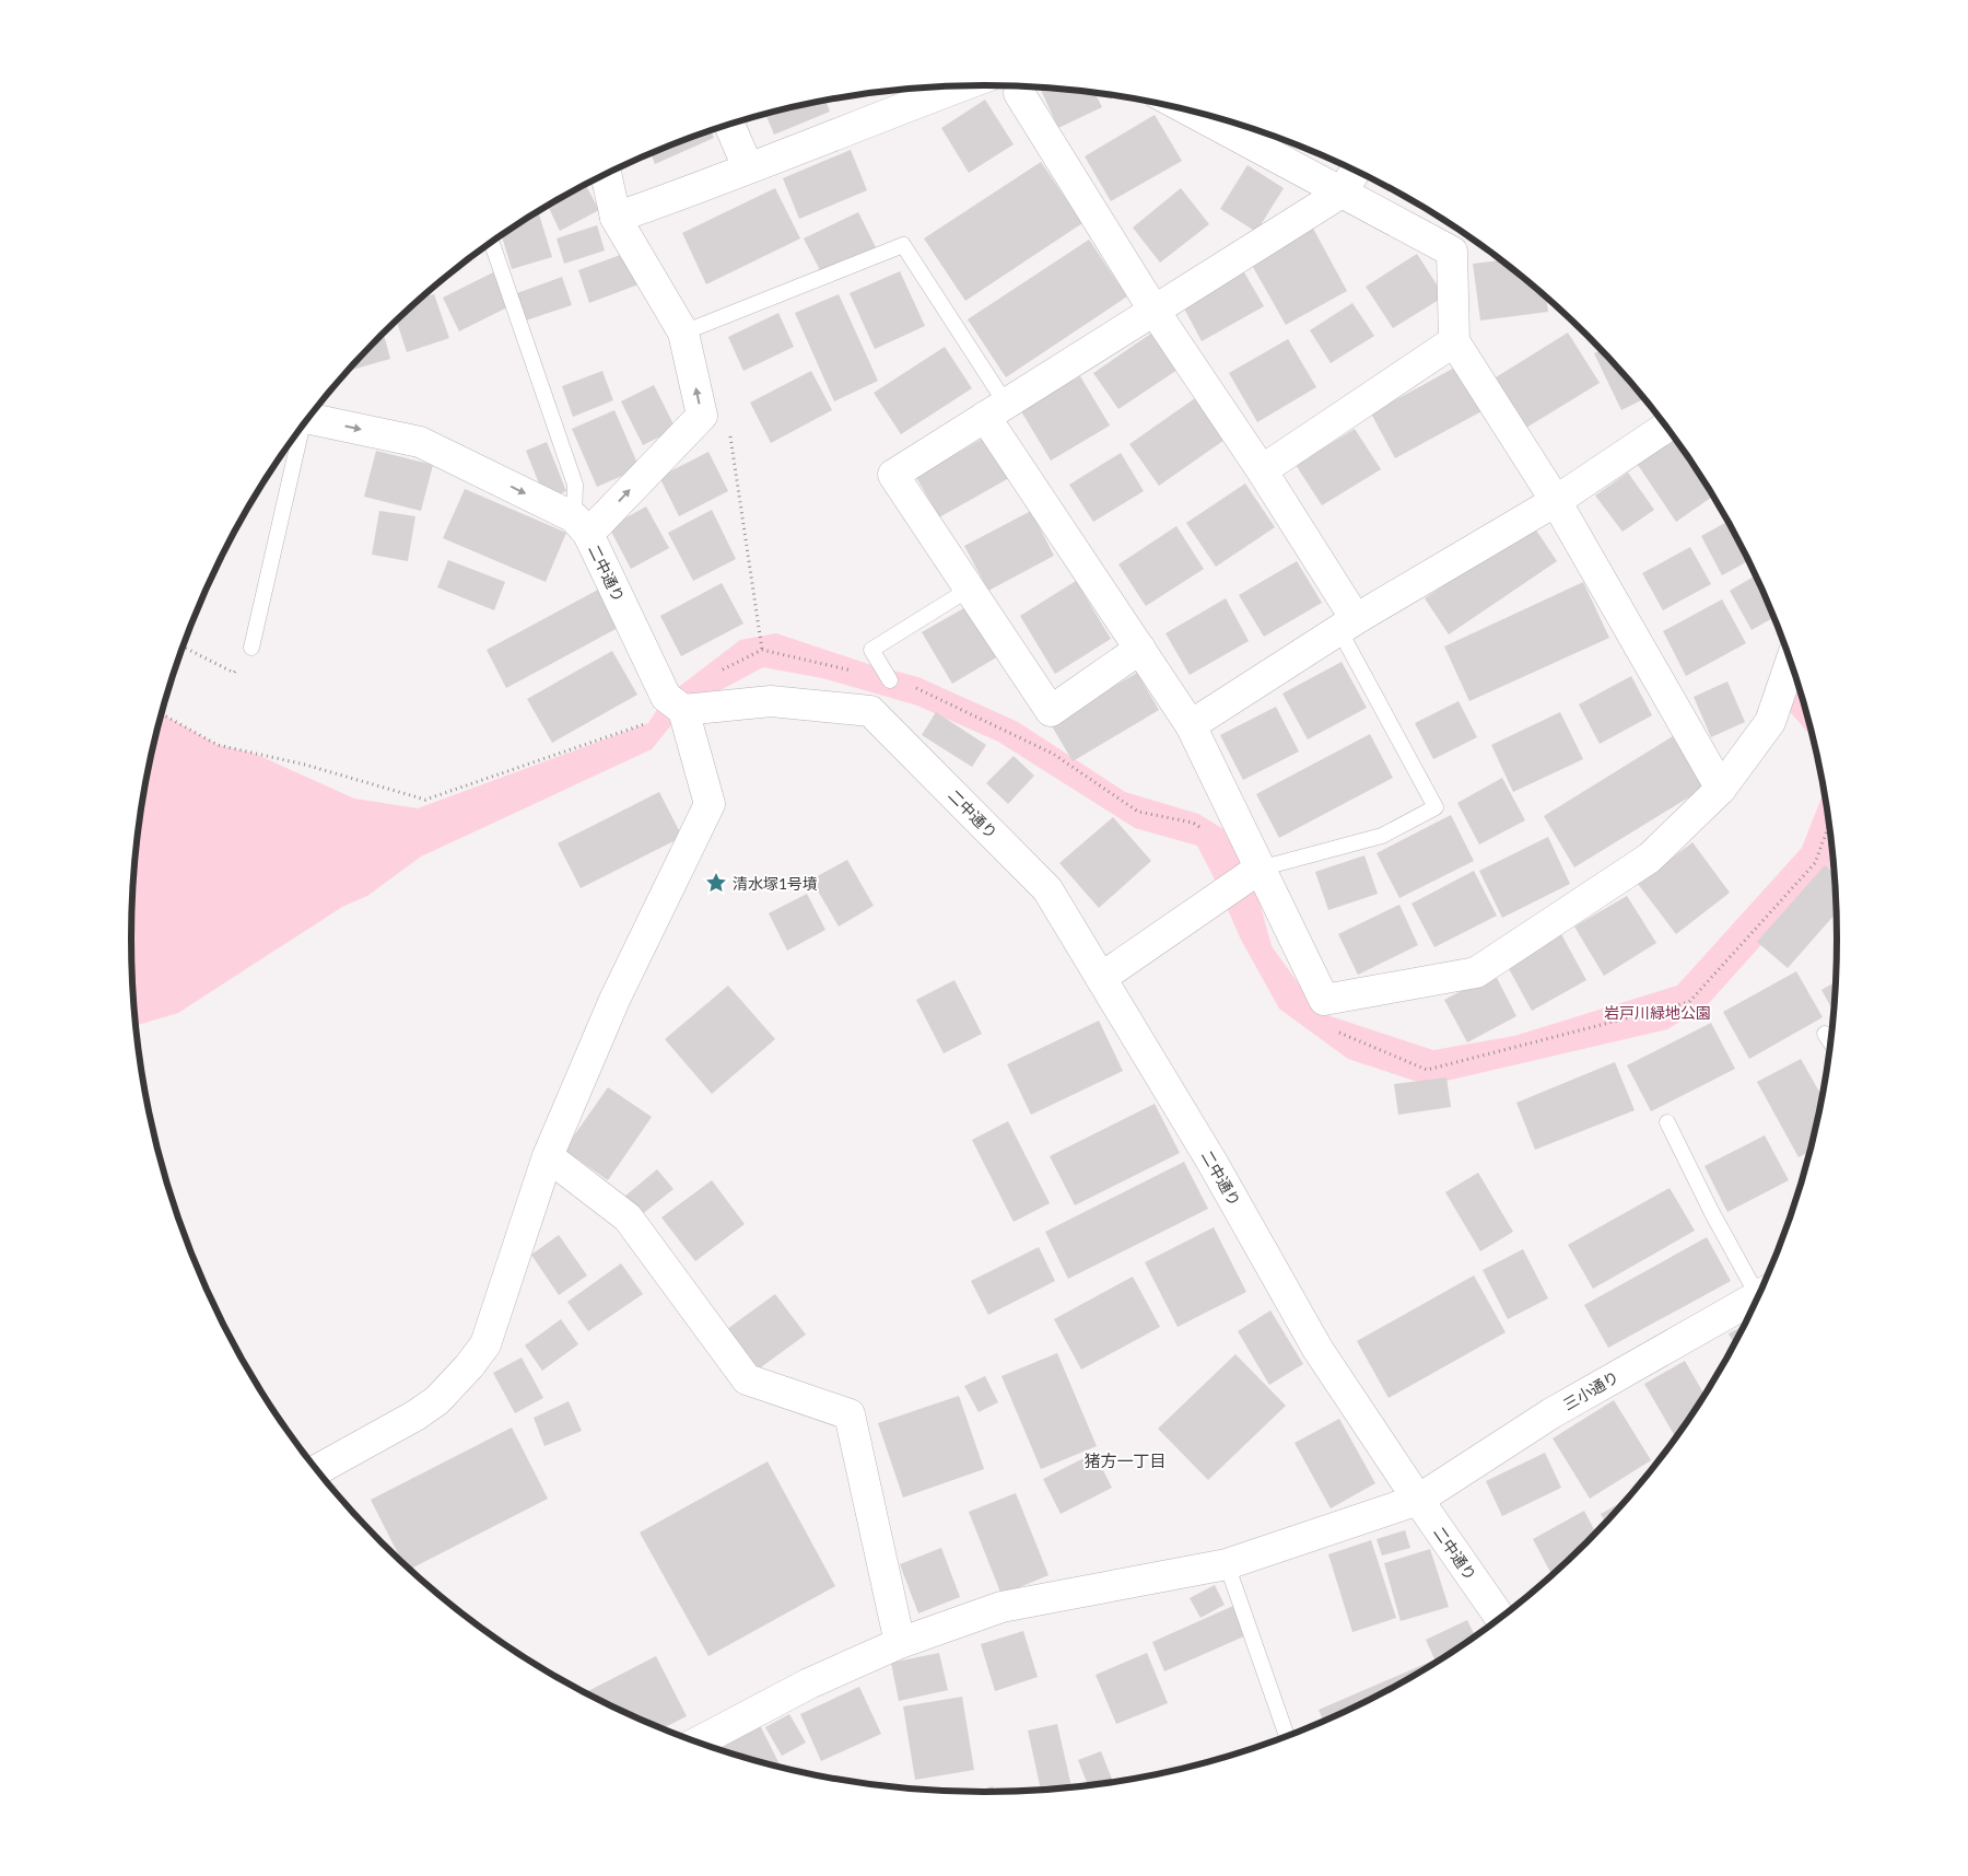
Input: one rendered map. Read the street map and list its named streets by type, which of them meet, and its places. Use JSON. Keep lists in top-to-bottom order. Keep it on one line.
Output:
{"streets":{"street":["二中通り","三小通り"]},"crossings":[["二中通り","三小通り"]],"districts":["猪方一丁目"],"parks":["岩戸川緑地公園"],"places":{"place":["清水塚1号墳"]}}
